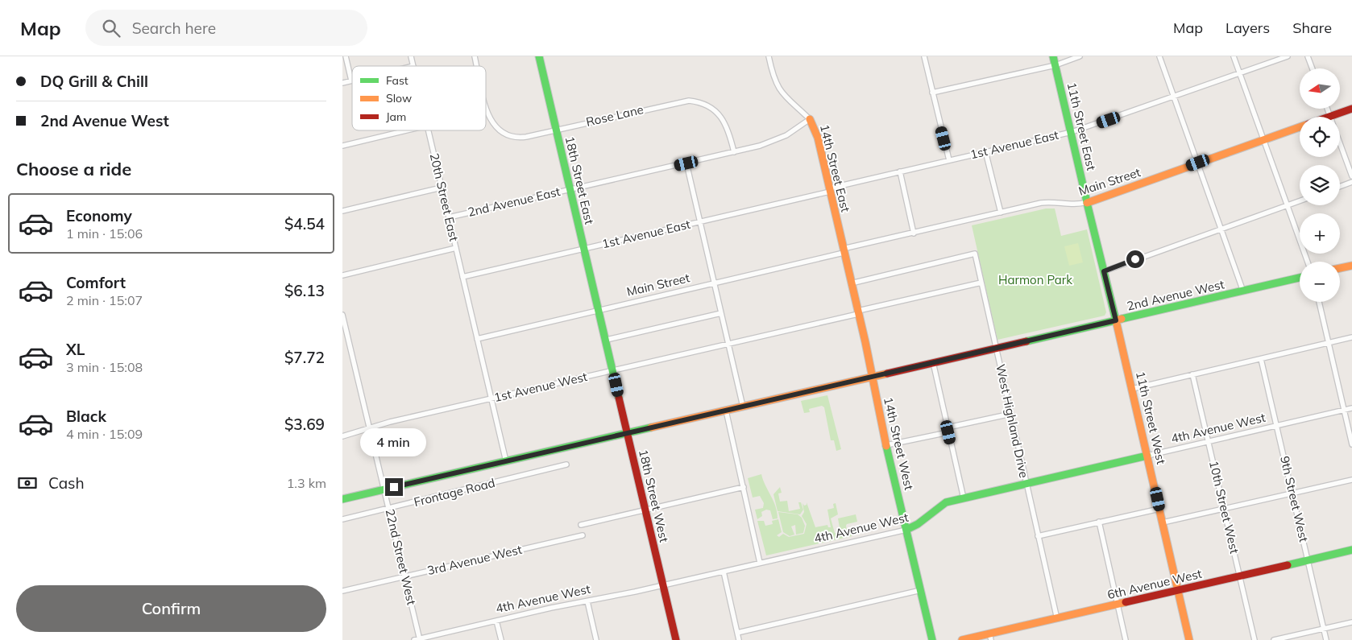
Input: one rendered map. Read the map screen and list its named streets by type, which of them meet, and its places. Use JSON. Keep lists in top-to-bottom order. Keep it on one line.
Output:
{"streets":{"street":["Rose Lane","11th Street East","1st Avenue East","14th Street East","18th Street East","Main Street","20th Street East","2nd Avenue East","2nd Avenue West","1st Avenue West","11th Street West","West Highland Drive","4th Avenue West","14th Street West","Frontage Road","18th Street West","9th Street West","10th Street West","22nd Street West","3rd Avenue West","6th Avenue West"]},"crossings":[["Rose Lane","18th Street East"],["Rose Lane","2nd Avenue East"],["11th Street East","1st Avenue East"],["11th Street East","Main Street"],["11th Street East","11th Street West"],["1st Avenue East","14th Street East"],["1st Avenue East","18th Street East"],["1st Avenue East","20th Street East"],["14th Street East","Main Street"],["14th Street East","2nd Avenue East"],["14th Street East","14th Street West"],["18th Street East","Main Street"],["18th Street East","2nd Avenue East"],["18th Street East","18th Street West"],["Main Street","20th Street East"],["Main Street","11th Street West"],["Main Street","14th Street West"],["Main Street","18th Street West"],["20th Street East","2nd Avenue East"],["20th Street East","2nd Avenue West"],["20th Street East","1st Avenue West"],["2nd Avenue West","11th Street West"],["2nd Avenue West","West Highland Drive"],["2nd Avenue West","14th Street West"],["2nd Avenue West","18th Street West"],["2nd Avenue West","22nd Street West"],["1st Avenue West","West Highland Drive"],["1st Avenue West","14th Street West"],["1st Avenue West","18th Street West"],["1st Avenue West","22nd Street West"],["11th Street West","4th Avenue West"],["11th Street West","6th Avenue West"],["West Highland Drive","4th Avenue West"],["West Highland Drive","14th Street West"],["West Highland Drive","6th Avenue West"],["4th Avenue West","14th Street West"],["4th Avenue West","18th Street West"],["4th Avenue West","9th Street West"],["4th Avenue West","10th Street West"],["4th Avenue West","22nd Street West"],["Frontage Road","22nd Street West"],["9th Street West","6th Avenue West"],["10th Street West","6th Avenue West"],["22nd Street West","3rd Avenue West"]],"parks":["Harmon Park"],"legend":["Fast","Slow","Jam"],"north":"left","page":{"header":"Map","search":"Search here","nav":["Map","Layers","Share"],"banner":["DQ Grill & Chill","2nd Avenue West"],"map_buttons":["+","−"],"heading":"Choose a ride","list":[{"name":"Economy","note":"1 min · 15:06","value":"$4.54"},{"name":"Comfort","note":"2 min · 15:07","value":"$6.13"},{"name":"XL","note":"3 min · 15:08","value":"$7.72"},{"name":"Black","note":"4 min · 15:09","value":"$3.69"}],"bubble":"4 min","pay":["Cash","1.3 km"],"buttons":"Confirm"}}
